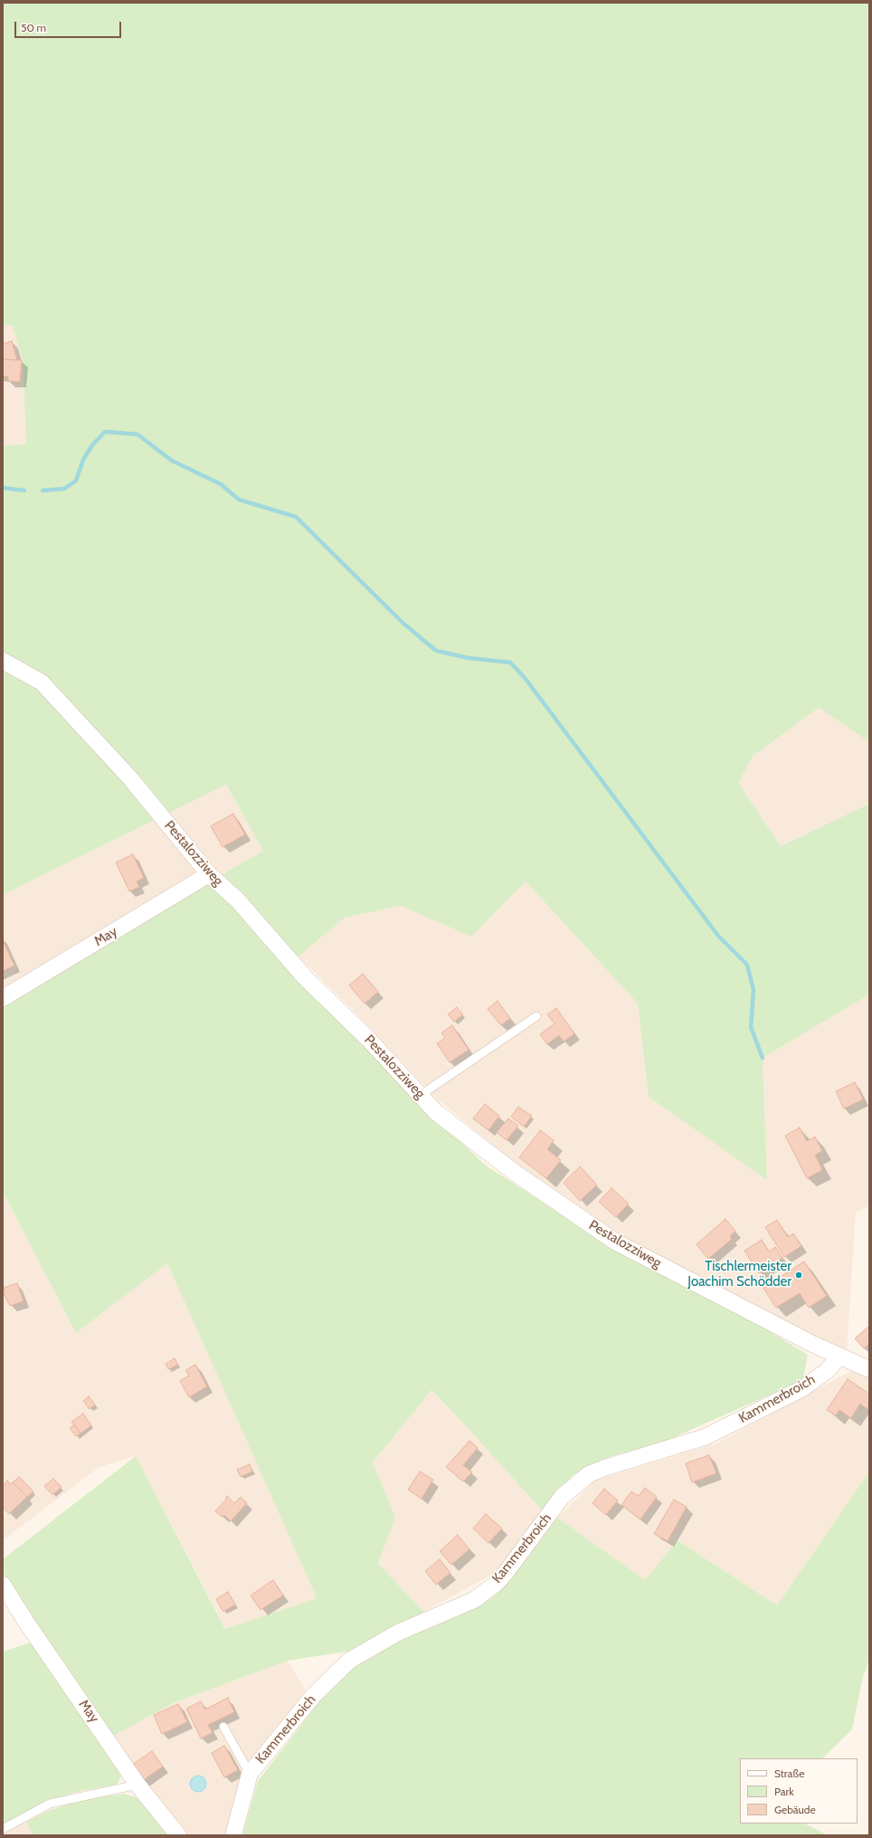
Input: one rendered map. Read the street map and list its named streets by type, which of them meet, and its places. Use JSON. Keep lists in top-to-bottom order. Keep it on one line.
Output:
{"streets":{"street":["Pestalozziweg","May","Kammerbroich"]},"crossings":[["Pestalozziweg","May"],["Pestalozziweg","Kammerbroich"]],"places":["Tischlermeister Joachim Schödder"],"legend":["Straße","Park","Gebäude"],"scale_bar":"50 m"}
